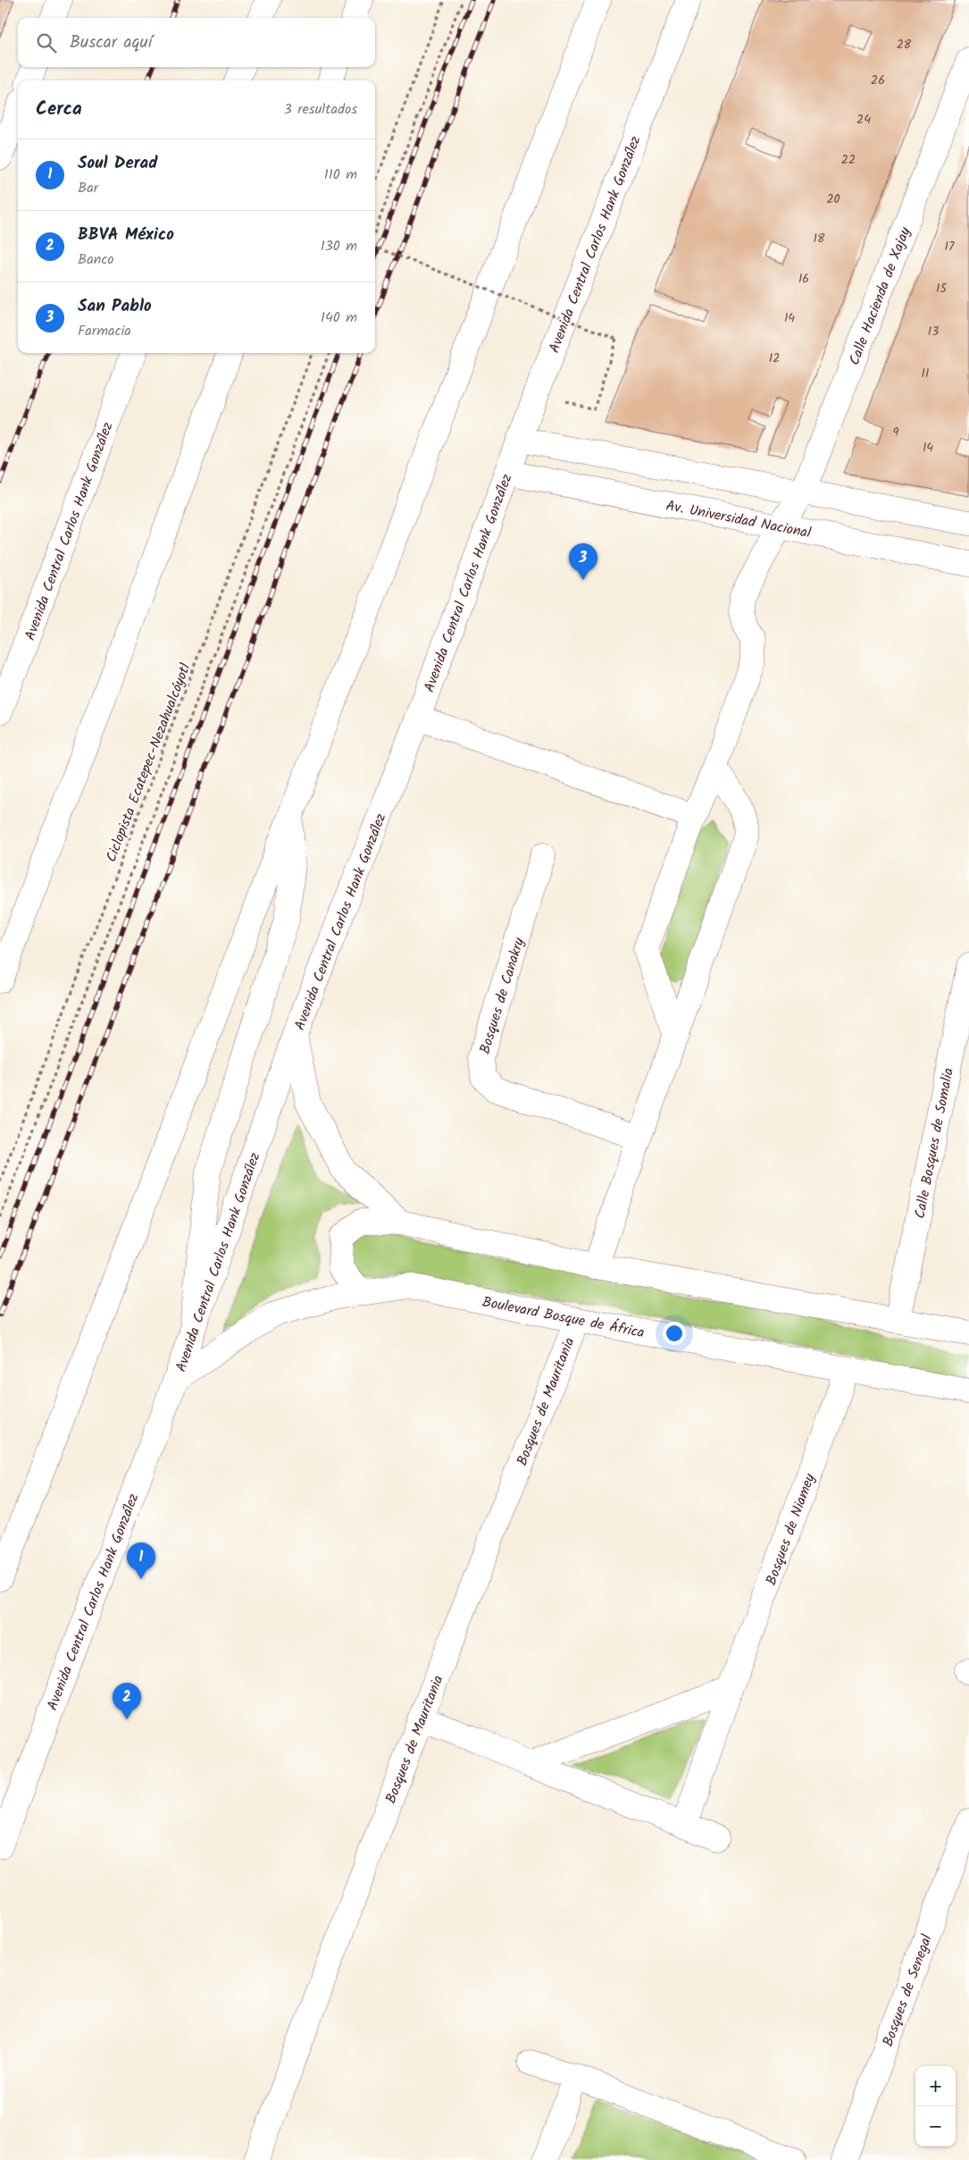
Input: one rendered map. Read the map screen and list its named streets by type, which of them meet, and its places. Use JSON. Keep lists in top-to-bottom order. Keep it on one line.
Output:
{"streets":{"main road":["Avenida Central Carlos Hank González","Calle Hacienda de Xajay","Av. Universidad Nacional","Bosques de Canakry","Calle Bosques de Somalia","Boulevard Bosque de África","Bosques de Mauritania","Bosques de Niamey","Bosques de Senegal"],"path":["Ciclopista Ecatepec-Nezahualcóyotl"]},"crossings":[["Avenida Central Carlos Hank González","Av. Universidad Nacional"],["Avenida Central Carlos Hank González","Boulevard Bosque de África"],["Calle Hacienda de Xajay","Av. Universidad Nacional"],["Boulevard Bosque de África","Bosques de Mauritania"],["Boulevard Bosque de África","Bosques de Niamey"]],"house_numbers":["28","26","24","22","20","18","17","16","15","14","13","12","11","9","14"],"page":{"search":"Buscar aquí","heading":["Cerca","3 resultados"],"list":[{"mark":"1","name":"Soul Derad","note":"Bar","value":"110 m"},{"mark":"2","name":"BBVA México","note":"Banco","value":"130 m"},{"mark":"3","name":"San Pablo","note":"Farmacia","value":"140 m"}],"pins":["3","1","2"],"map_buttons":["+","−"]}}
